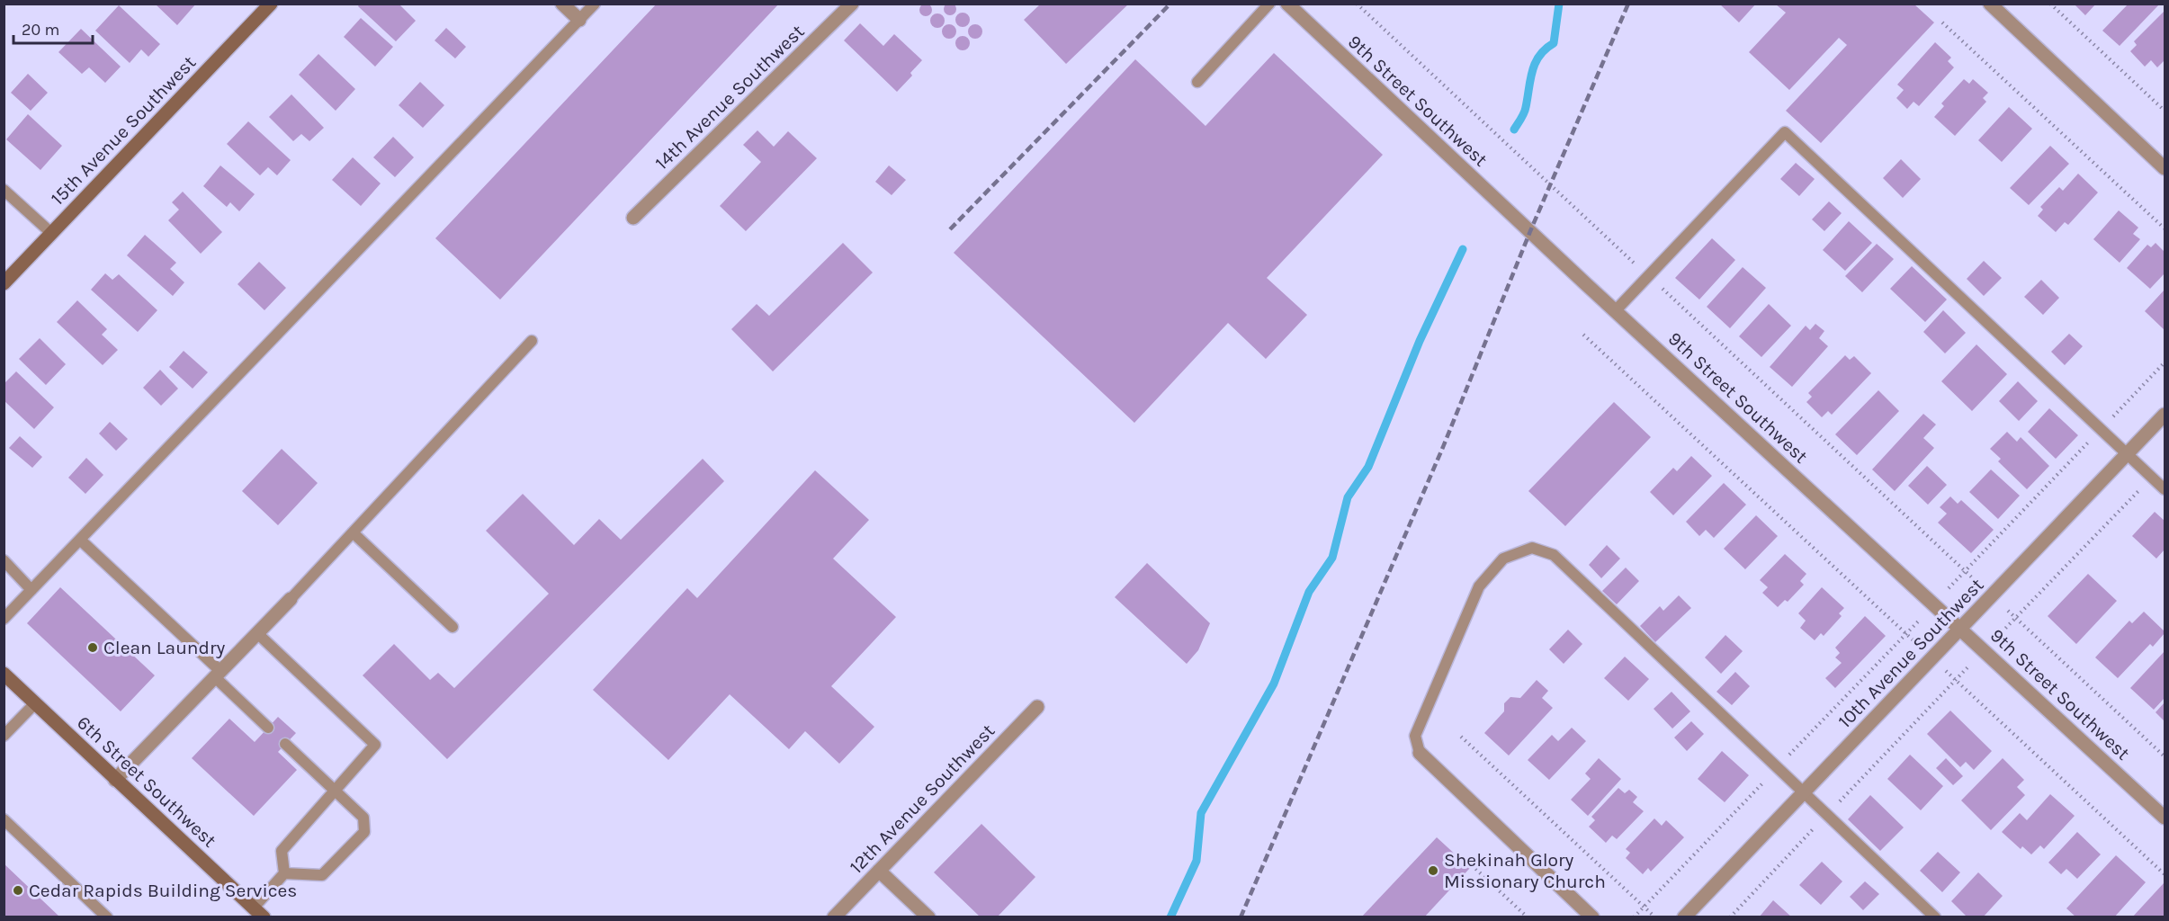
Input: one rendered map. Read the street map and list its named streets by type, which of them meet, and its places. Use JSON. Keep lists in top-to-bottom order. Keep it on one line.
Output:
{"streets":{"main road":["15th Avenue Southwest","6th Street Southwest"],"street":["14th Avenue Southwest","9th Street Southwest","10th Avenue Southwest","12th Avenue Southwest"]},"crossings":[["9th Street Southwest","10th Avenue Southwest"]],"places":["Clean Laundry","Shekinah Glory Missionary Church","Cedar Rapids Building Services"],"scale_bar":"20 m"}
